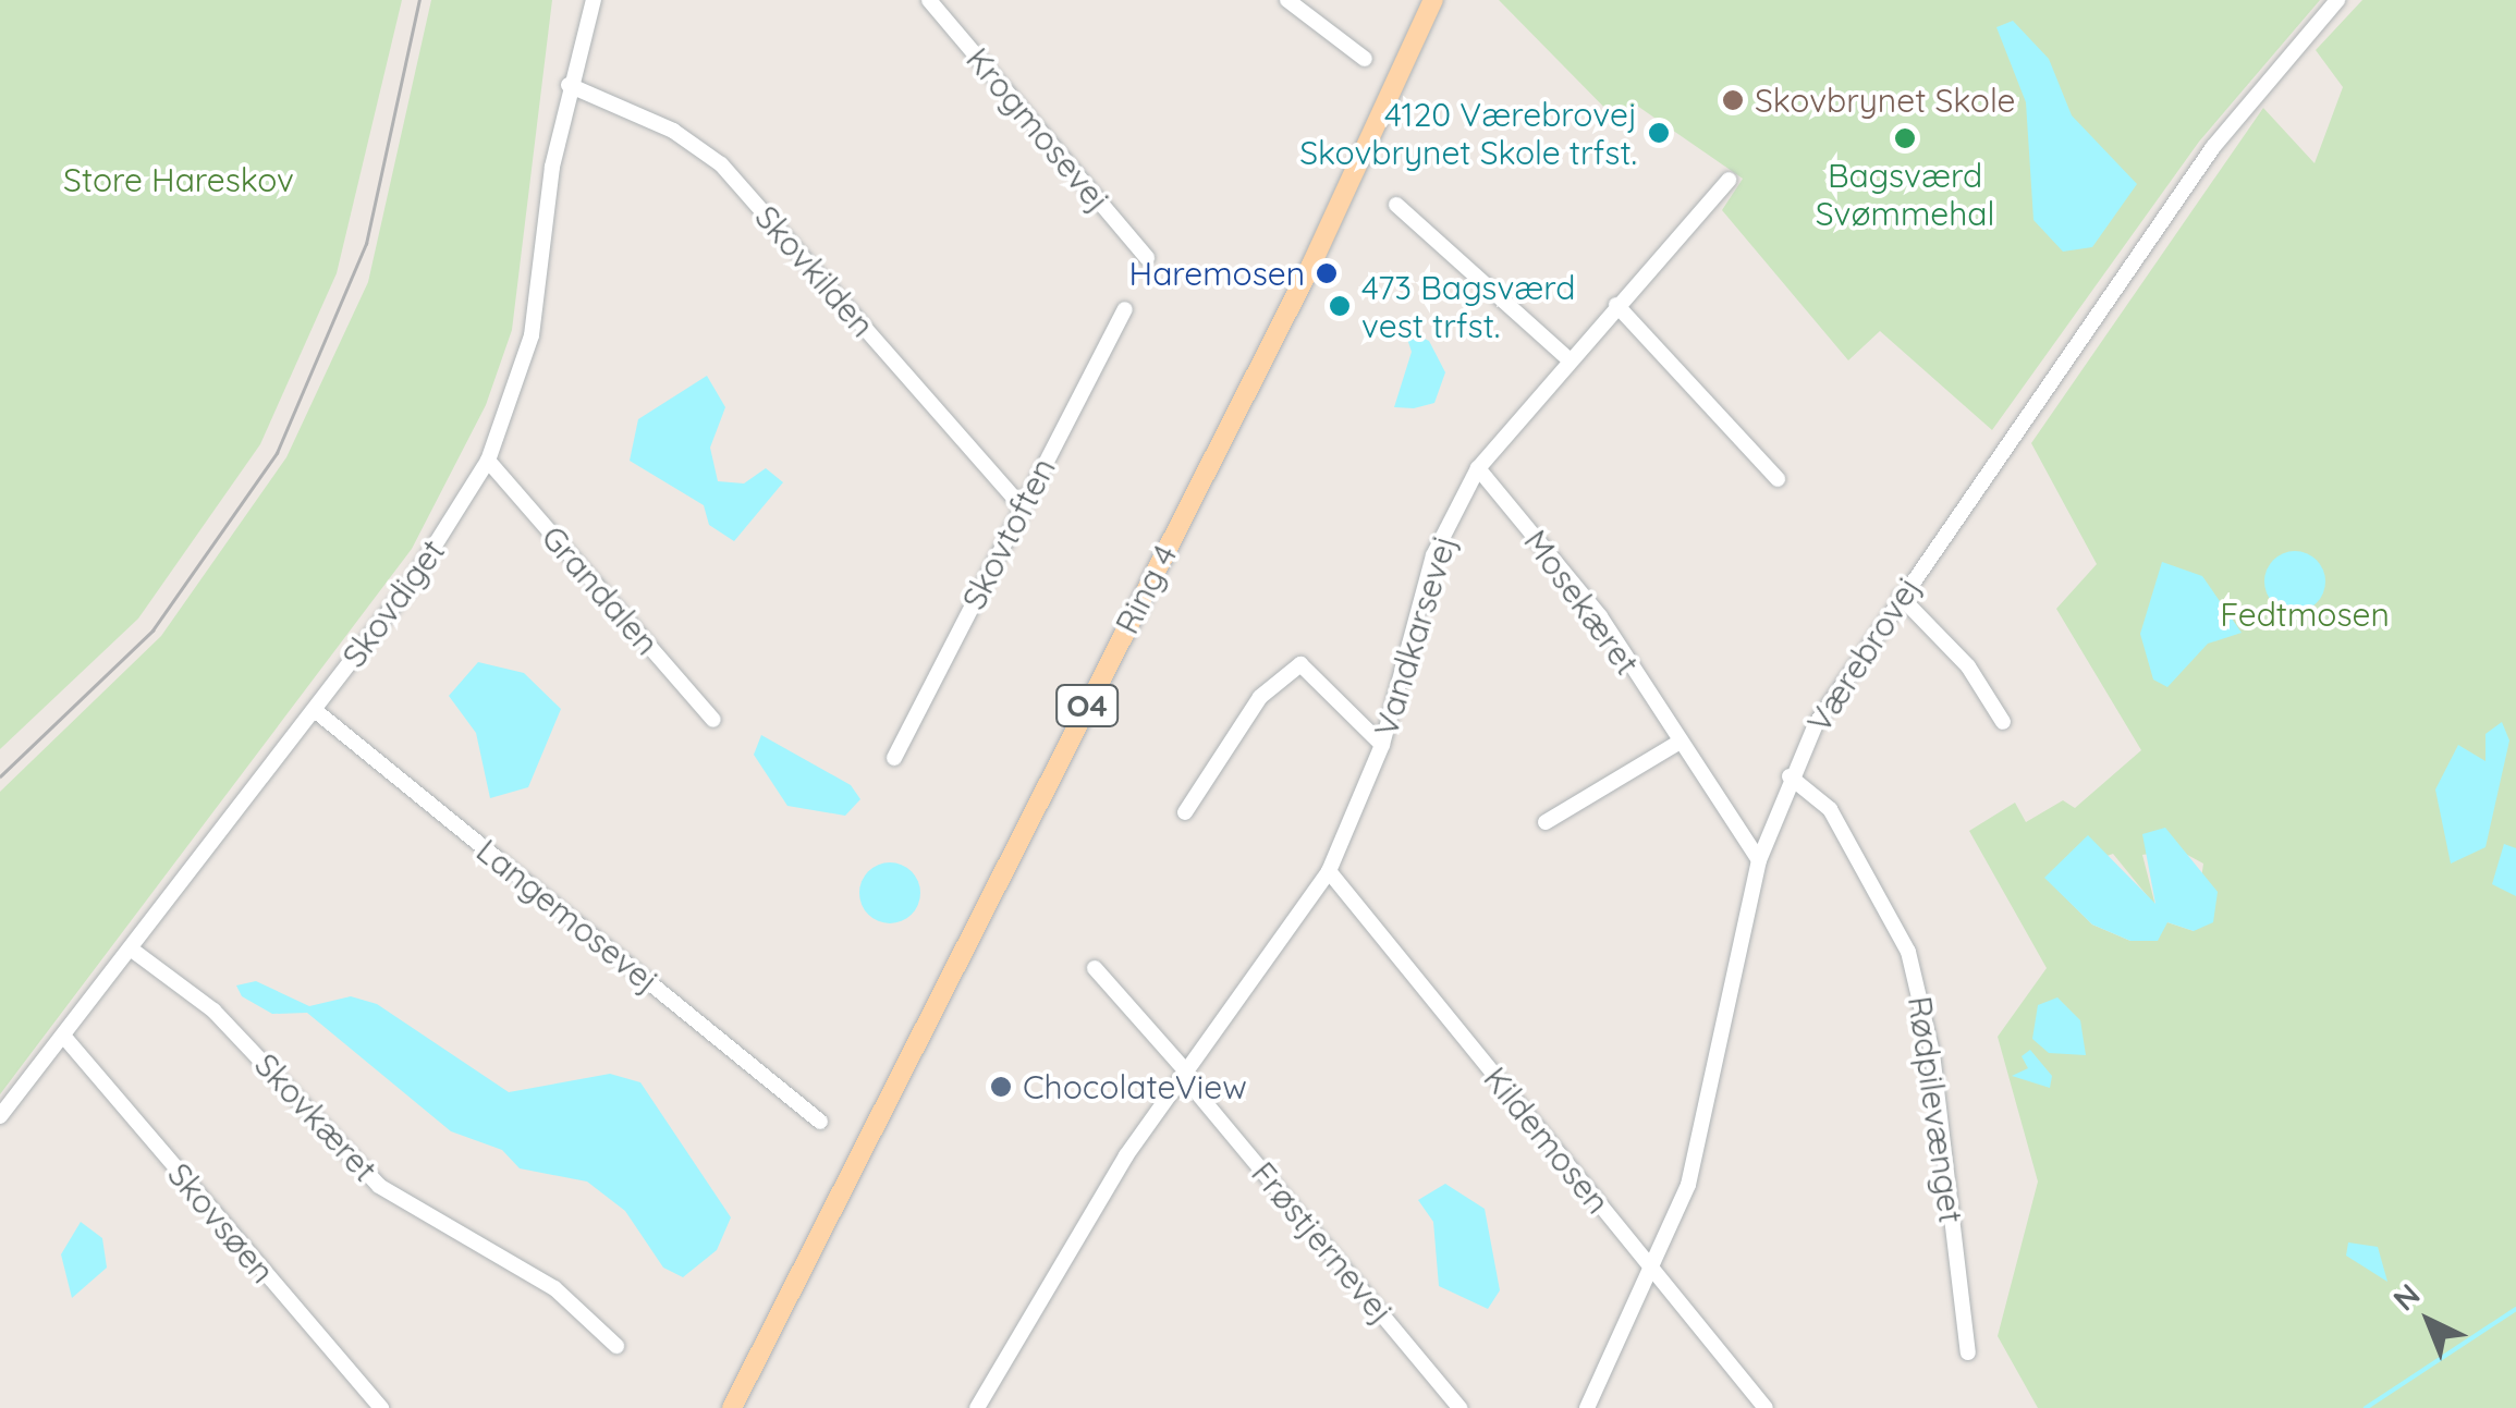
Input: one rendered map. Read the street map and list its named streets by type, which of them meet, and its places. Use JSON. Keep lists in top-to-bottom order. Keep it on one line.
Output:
{"streets":{"main road":["Ring 4","O4"],"street":["Krogmosevej","Skovkilden","Skovtoften","Grandalen","Mosekæret","Skovdiget","Vandkarsevej","Værebrovej","Langemosevej","Rødpilevænget","Skovkæret","Kildemosen","Skovsøen","Frøstjernevej"]},"crossings":[["Skovkilden","Skovtoften"],["Skovkilden","Skovdiget"],["Grandalen","Skovdiget"],["Mosekæret","Vandkarsevej"],["Mosekæret","Værebrovej"],["Skovdiget","Langemosevej"],["Skovdiget","Skovkæret"],["Skovdiget","Skovsøen"],["Vandkarsevej","Kildemosen"],["Vandkarsevej","Frøstjernevej"],["Værebrovej","Rødpilevænget"],["Værebrovej","Kildemosen"]],"parks":["Store Hareskov","Fedtmosen"],"places":["Skovbrynet Skole","4120 Værebrovej Skovbrynet Skole trfst.","Bagsværd Svømmehal","Haremosen","473 Bagsværd vest trfst.","ChocolateView"],"north":"top left"}
